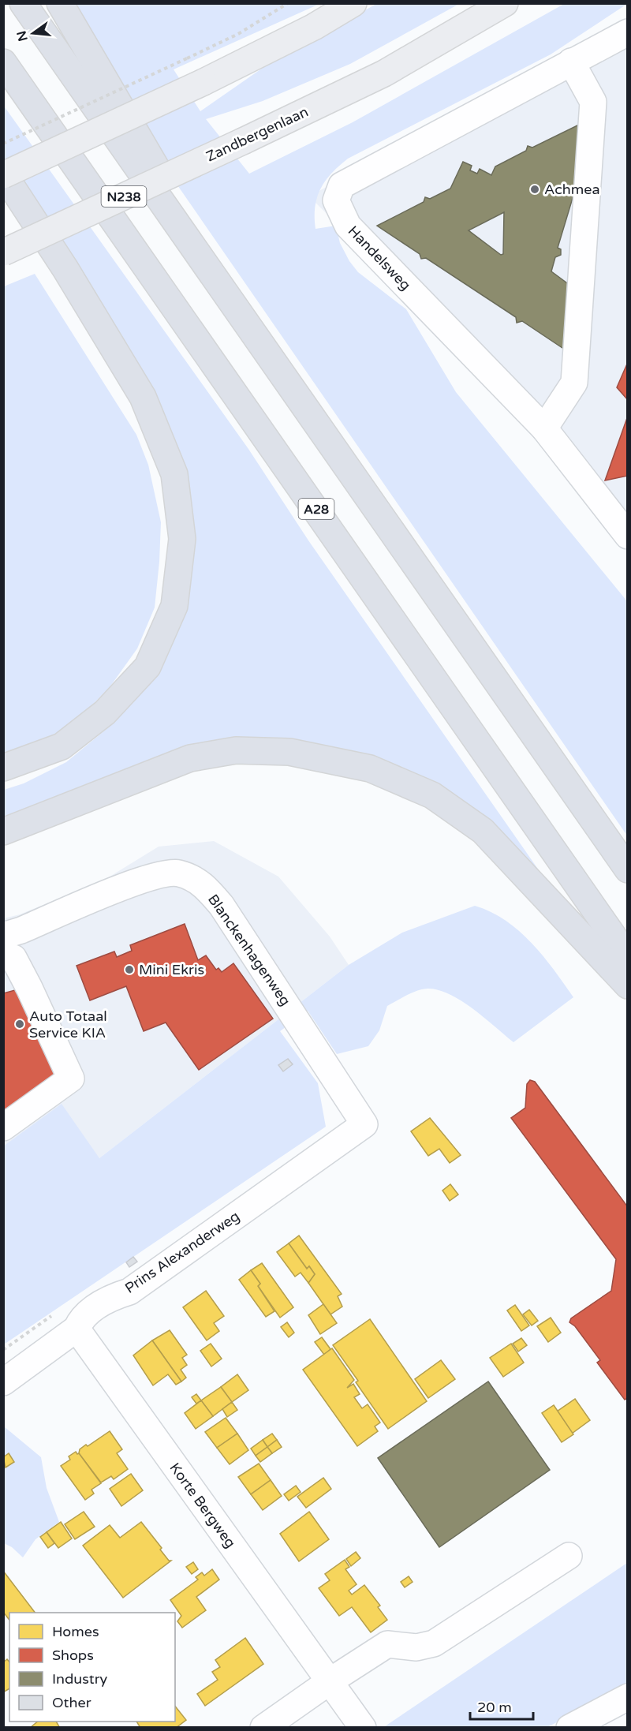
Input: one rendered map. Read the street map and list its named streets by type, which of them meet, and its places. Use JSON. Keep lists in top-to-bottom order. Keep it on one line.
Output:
{"streets":{"highway":["A28"],"main road":["Zandbergenlaan","N238"],"street":["Handelsweg","Blanckenhagenweg","Prins Alexanderweg","Korte Bergweg"]},"crossings":[["Blanckenhagenweg","Prins Alexanderweg"],["Prins Alexanderweg","Korte Bergweg"]],"places":["Achmea","Mini Ekris","Auto Totaal Service KIA"],"legend":["Homes","Shops","Industry","Other"],"scale_bar":"20 m","north":"left"}
